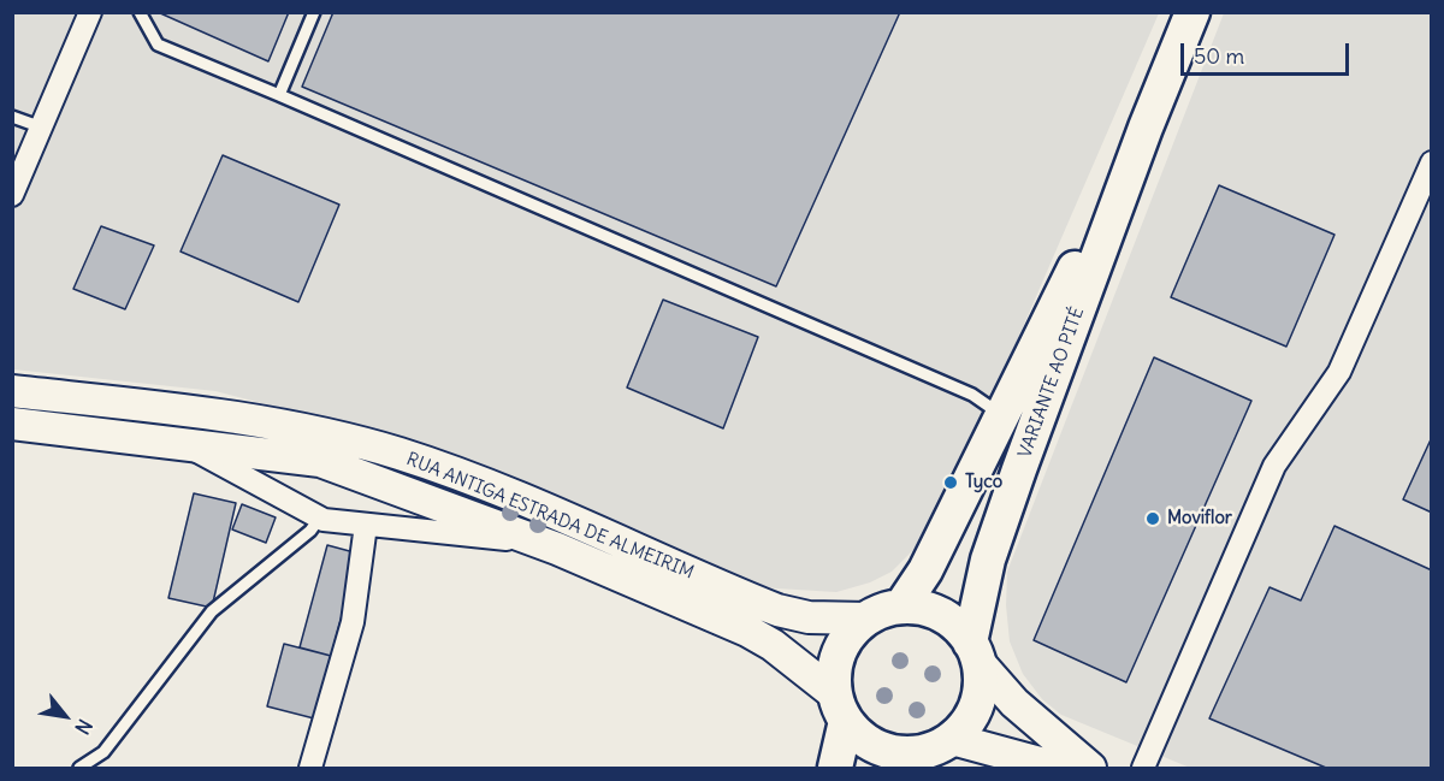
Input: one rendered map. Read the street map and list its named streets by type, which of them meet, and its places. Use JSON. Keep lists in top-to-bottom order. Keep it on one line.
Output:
{"streets":{"main road":["VARIANTE AO PITÉ"],"street":["RUA ANTIGA ESTRADA DE ALMEIRIM"]},"crossings":[["VARIANTE AO PITÉ","RUA ANTIGA ESTRADA DE ALMEIRIM"]],"places":["Tyco","Moviflor"],"scale_bar":"50 m","north":"bottom right"}
